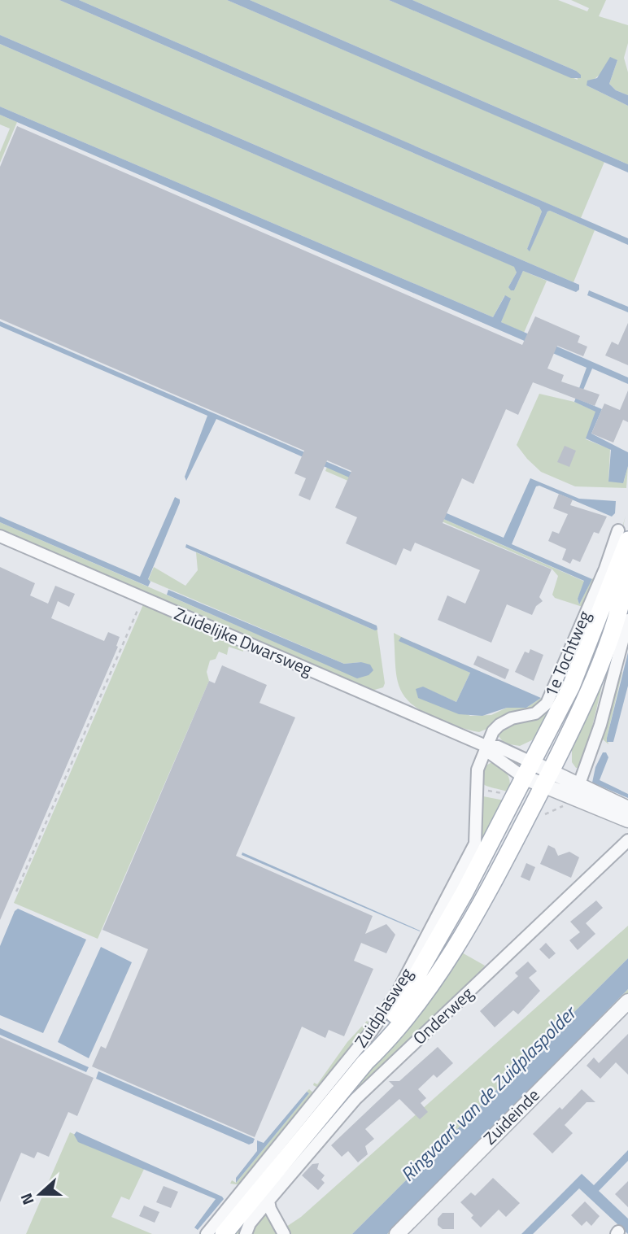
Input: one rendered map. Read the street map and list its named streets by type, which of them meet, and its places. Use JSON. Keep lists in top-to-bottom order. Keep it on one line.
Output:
{"streets":{"main road":["1e Tochtweg","Zuidplasweg"],"street":["Zuidelijke Dwarsweg","Onderweg","Zuideinde"]},"crossings":[["Zuidelijke Dwarsweg","1e Tochtweg"],["Zuidelijke Dwarsweg","Zuidplasweg"],["1e Tochtweg","Zuidplasweg"]],"water":["Ringvaart van de Zuidplaspolder"],"north":"left"}
